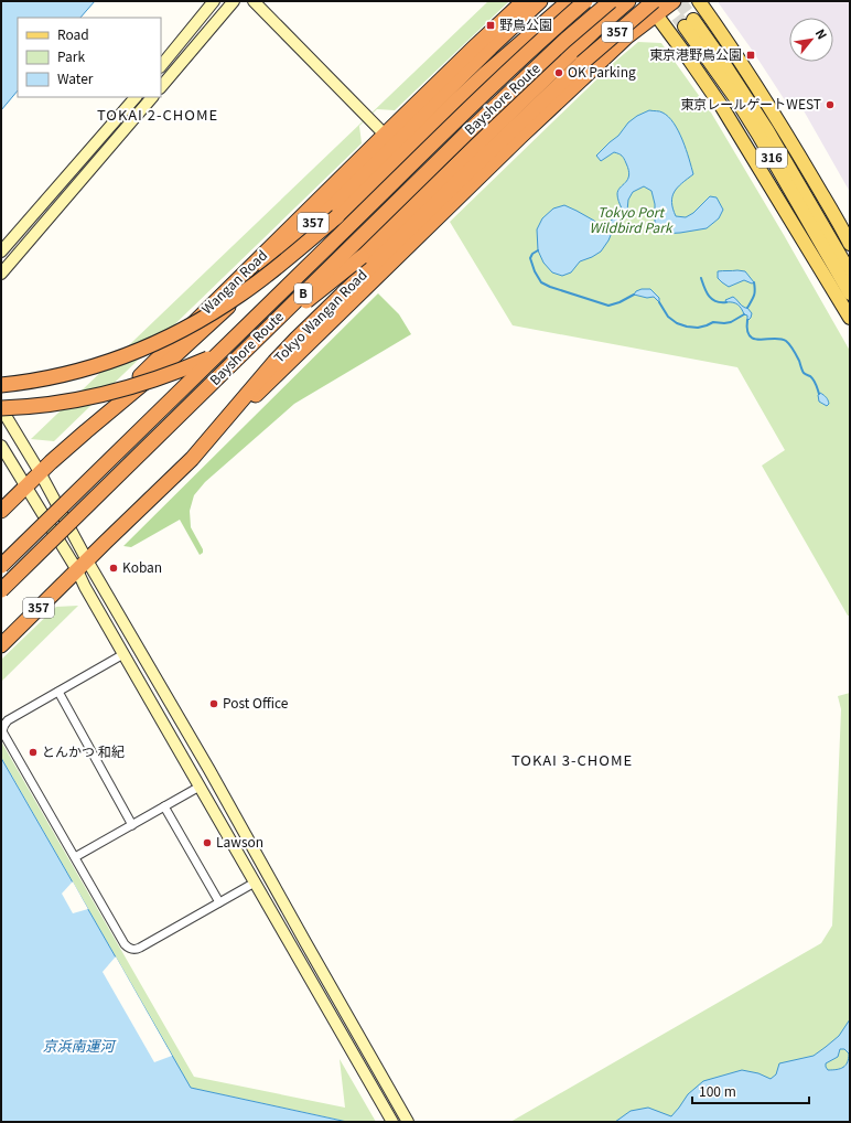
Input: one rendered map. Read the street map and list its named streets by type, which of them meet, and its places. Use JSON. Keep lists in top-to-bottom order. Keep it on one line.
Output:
{"streets":{"highway":["357","Bayshore Route","Wangan Road","B","Tokyo Wangan Road"],"main road":["316"]},"crossings":[["357","316"],["357","Wangan Road"],["357","Tokyo Wangan Road"],["316","Tokyo Wangan Road"]],"districts":["TOKAI 2-CHOME","TOKAI 3-CHOME"],"water":["京浜南運河"],"parks":["Tokyo Port Wildbird Park"],"places":{"transit":["野鳥公園","東京港野鳥公園"],"other":["OK Parking","東京レールゲートWEST","Koban","Post Office","とんかつ 和紀","Lawson"]},"legend":["Road","Park","Water"],"scale_bar":"100 m","north":"top right"}
